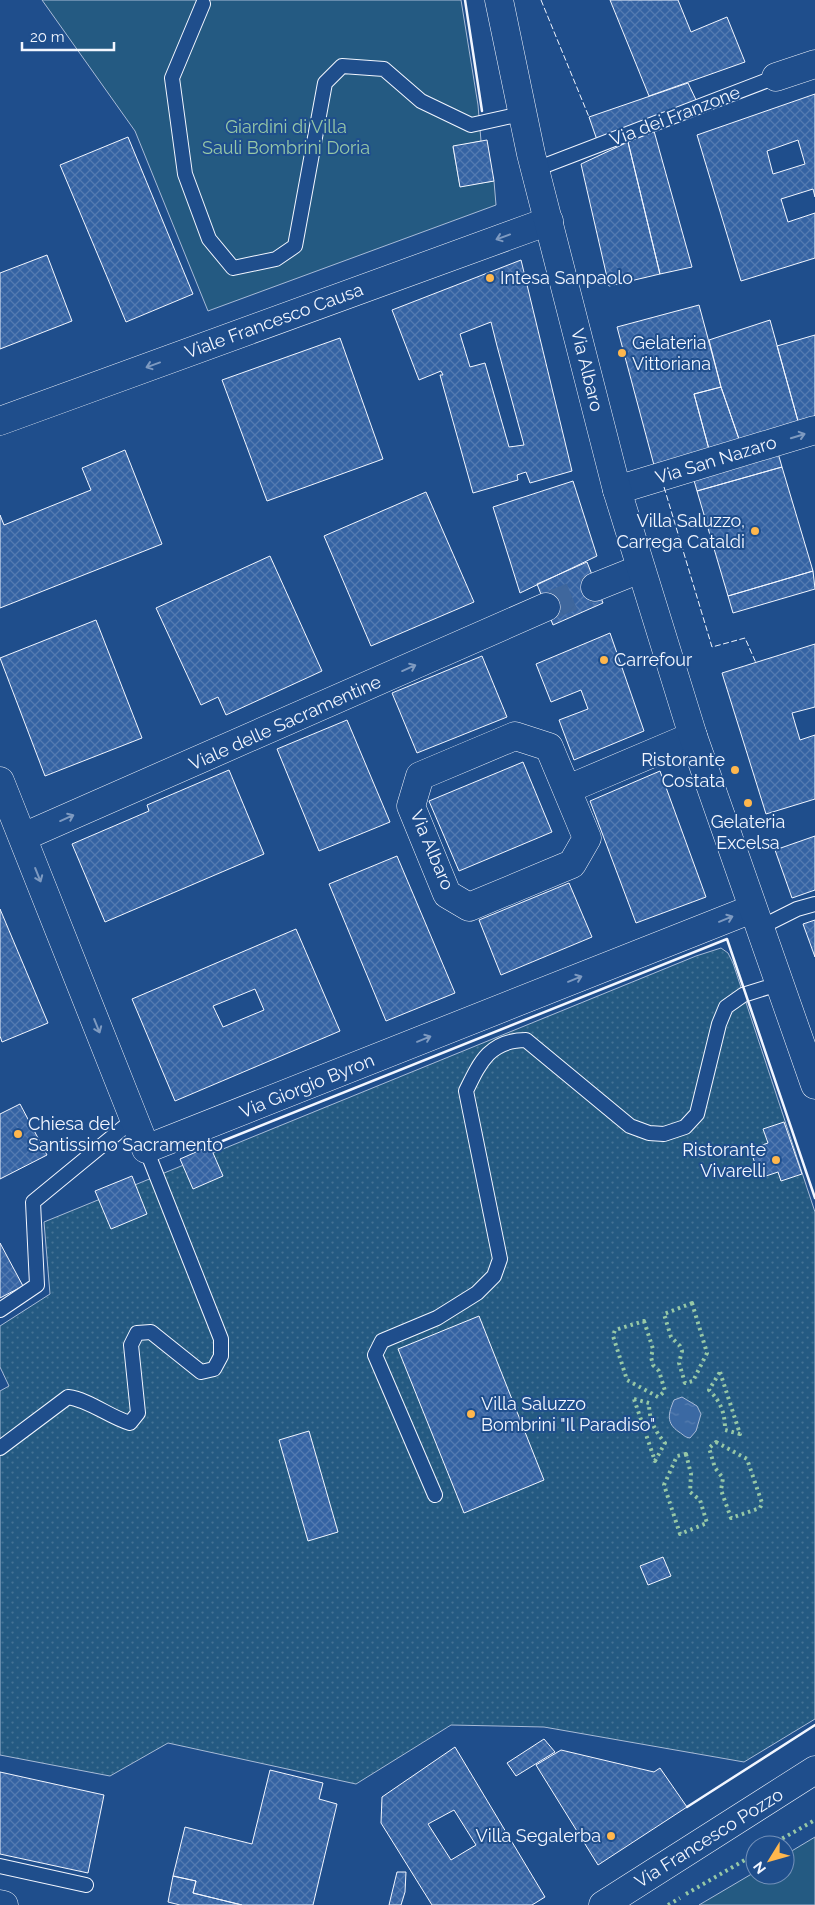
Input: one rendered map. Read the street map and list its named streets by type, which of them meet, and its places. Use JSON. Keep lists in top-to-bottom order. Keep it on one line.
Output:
{"streets":{"street":["Via dei Franzone","Viale Francesco Causa","Via Albaro","Via San Nazaro","Viale delle Sacramentine","Via Giorgio Byron","Via Francesco Pozzo"]},"crossings":[["Via dei Franzone","Via Albaro"],["Viale Francesco Causa","Via Albaro"],["Via Albaro","Via San Nazaro"],["Via Albaro","Via Giorgio Byron"]],"one_way":["Viale Francesco Causa","Via San Nazaro","Viale delle Sacramentine","Via Giorgio Byron"],"parks":["Giardini di Villa Sauli Bombrini Doria"],"places":["Intesa Sanpaolo","Gelateria Vittoriana","Villa Saluzzo, Carrega Cataldi","Carrefour","Ristorante Costata","Gelateria Excelsa","Chiesa del Santissimo Sacramento","Ristorante Vivarelli","Villa Saluzzo Bombrini \"Il Paradiso\"","Villa Segalerba"],"scale_bar":"20 m","north":"bottom left"}
